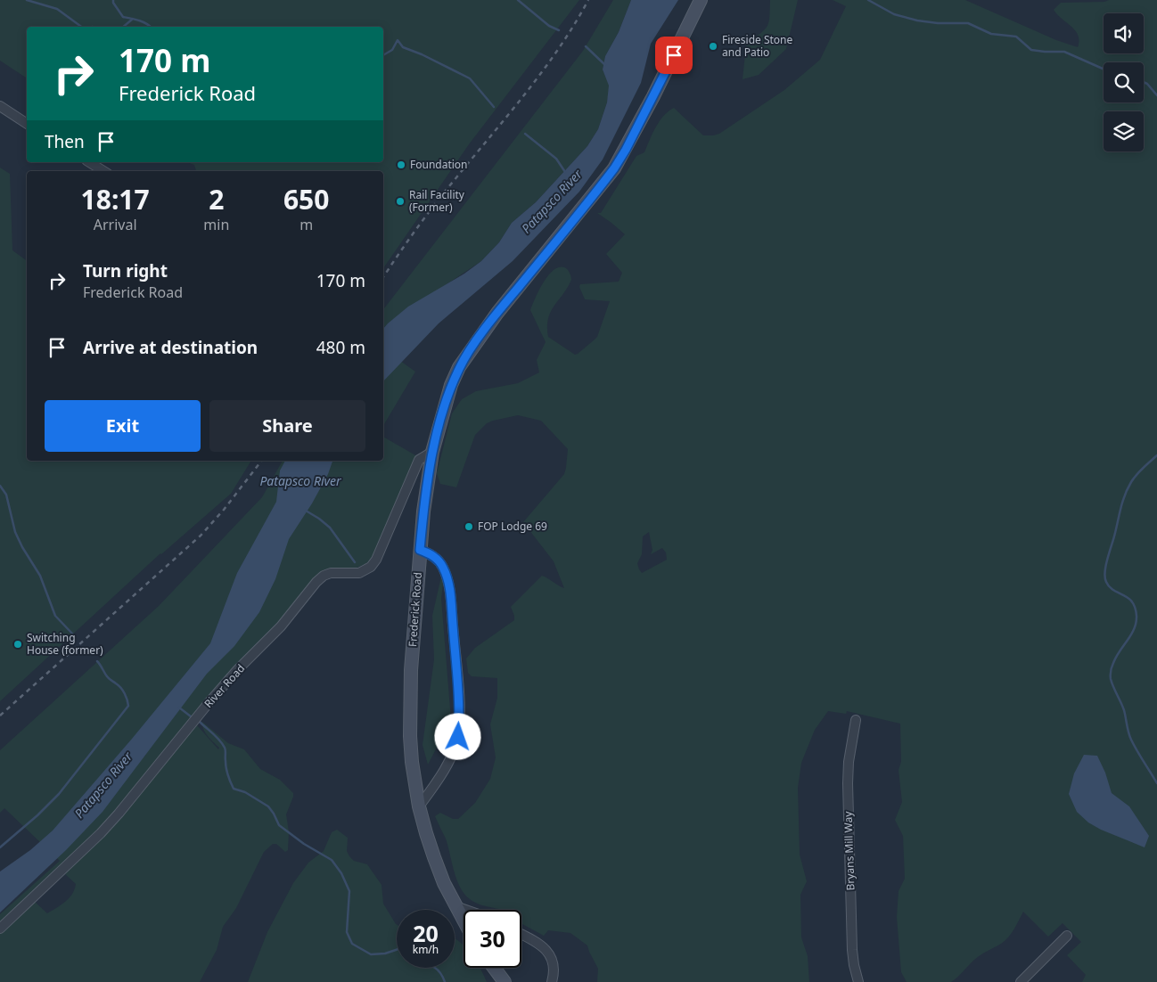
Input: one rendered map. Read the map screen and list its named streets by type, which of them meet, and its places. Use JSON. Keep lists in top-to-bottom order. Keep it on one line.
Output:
{"streets":{"main road":["Frederick Road"],"street":["River Road","Bryans Mill Way"]},"crossings":[["Frederick Road","River Road"]],"water":["Patapsco River"],"places":["Fireside Stone and Patio","Foundation","Rail Facility (Former)","FOP Lodge 69","Switching House (former)"],"page":{"turn":["170 m","Frederick Road"],"then":"Then","eta":["18:17","Arrival","2","min","650","m"],"list":[{"name":"Turn right","note":"Frederick Road","value":"170 m"},{"name":"Arrive at destination","value":"480 m"}],"buttons":["Exit","Share"],"speed":"20 km/h","limit":"30"}}
